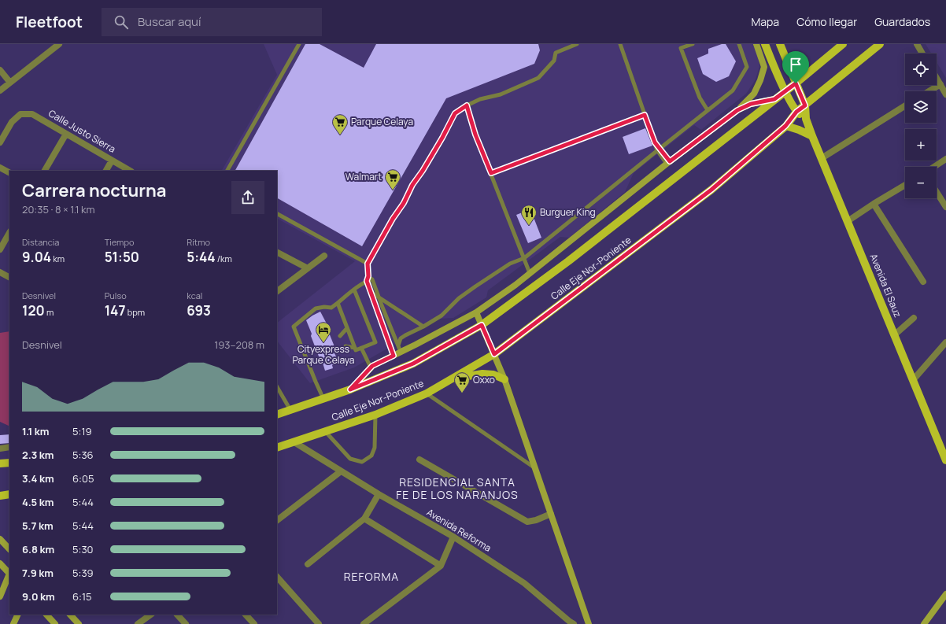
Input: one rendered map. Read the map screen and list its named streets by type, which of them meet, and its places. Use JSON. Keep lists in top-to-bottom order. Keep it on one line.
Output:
{"streets":{"main road":["Calle Eje Nor-Poniente","Avenida El Sauz"],"street":["Calle Justo Sierra","Avenida Reforma"]},"crossings":[["Calle Eje Nor-Poniente","Avenida El Sauz"],["Calle Eje Nor-Poniente","Avenida Reforma"]],"districts":["RESIDENCIAL SANTA FE DE LOS NARANJOS","REFORMA"],"places":{"supermarket":["Parque Celaya","Walmart","Oxxo"],"restaurant":["Burguer King"],"hotel":["Cityexpress Parque Celaya"]},"page":{"header":"Fleetfoot","search":"Buscar aquí","nav":["Mapa","Cómo llegar","Guardados"],"map_buttons":["+","−"],"heading":["Carrera nocturna","20:35 · 8 × 1.1 km"],"stats":[["Distancia","9.04 km"],["Tiempo","51:50"],["Ritmo","5:44 /km"],["Desnivel","120 m"],["Pulso","147 bpm"],["kcal","693"]],"chart":["Desnivel","193–208 m"],"list":[{"name":"1.1 km","note":"5:19"},{"name":"2.3 km","note":"5:36"},{"name":"3.4 km","note":"6:05"},{"name":"4.5 km","note":"5:44"},{"name":"5.7 km","note":"5:44"},{"name":"6.8 km","note":"5:30"},{"name":"7.9 km","note":"5:39"},{"name":"9.0 km","note":"6:15"}]}}
